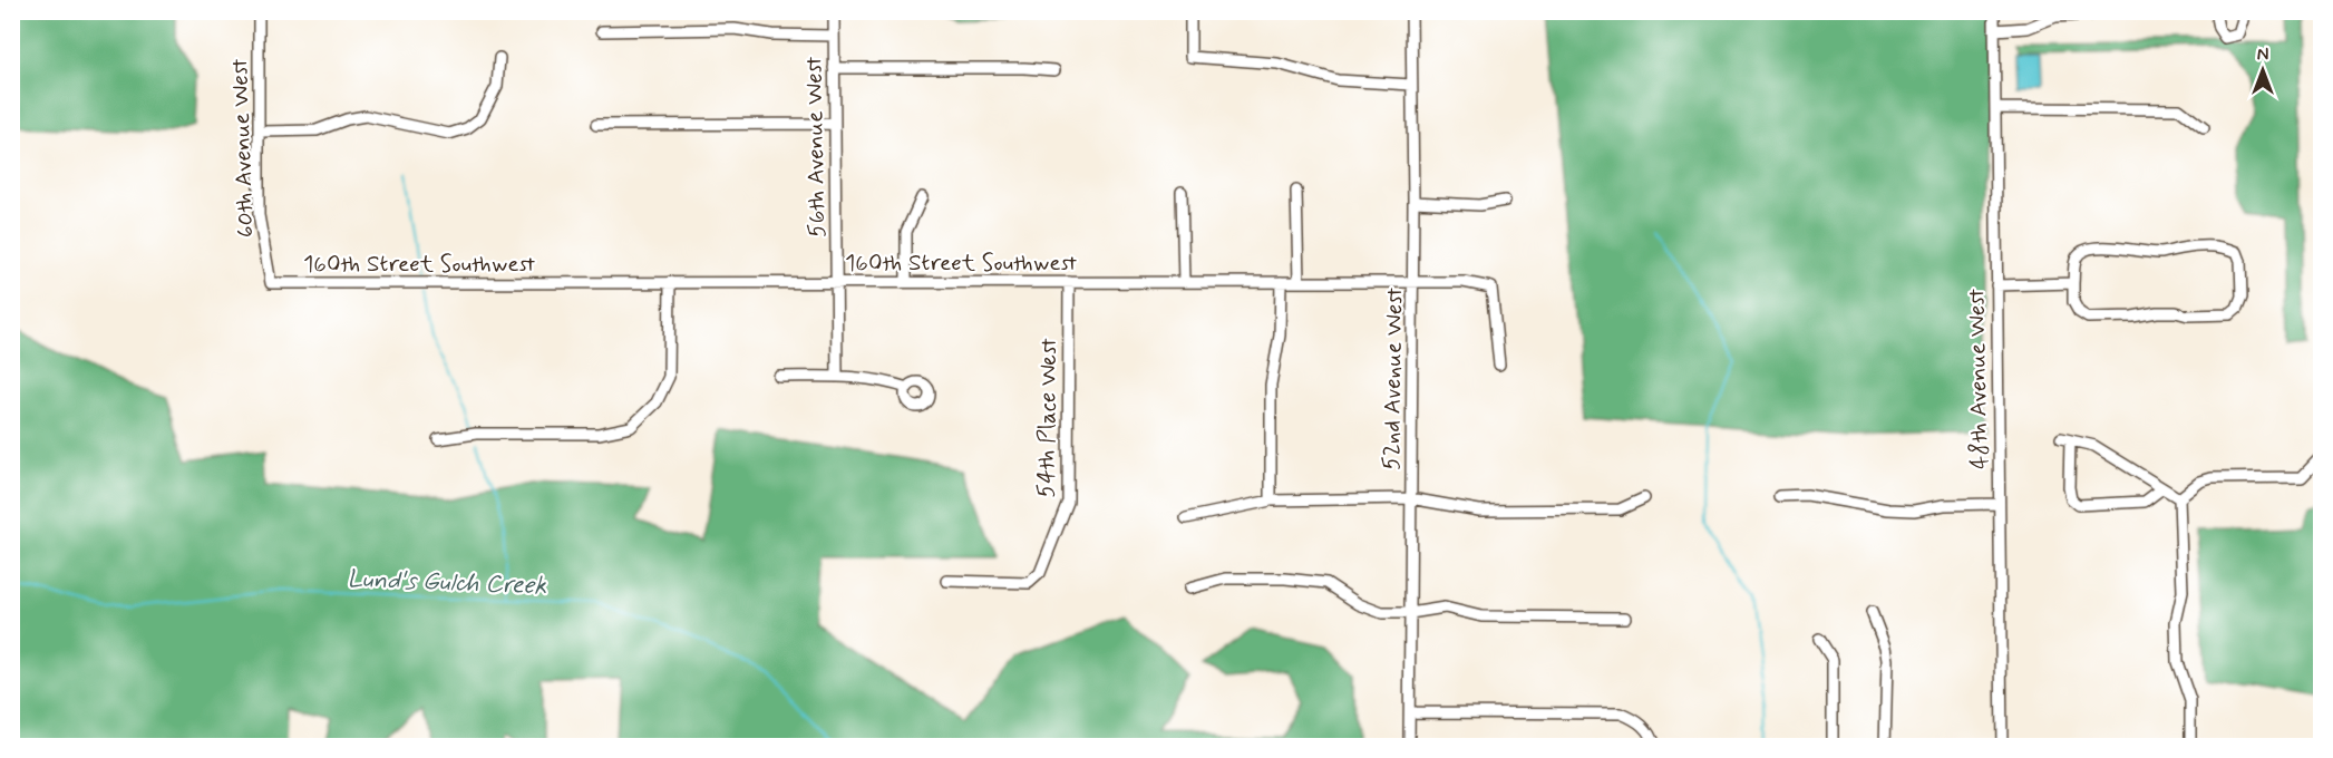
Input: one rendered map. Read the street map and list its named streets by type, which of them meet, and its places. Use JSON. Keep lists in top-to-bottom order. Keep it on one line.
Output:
{"streets":{"street":["56th Avenue West","60th Avenue West","160th Street Southwest","52nd Avenue West","48th Avenue West","54th Place West"]},"crossings":[["56th Avenue West","160th Street Southwest"],["60th Avenue West","160th Street Southwest"],["160th Street Southwest","52nd Avenue West"],["160th Street Southwest","54th Place West"]],"water":["Lund's Gulch Creek"],"north":"top"}
